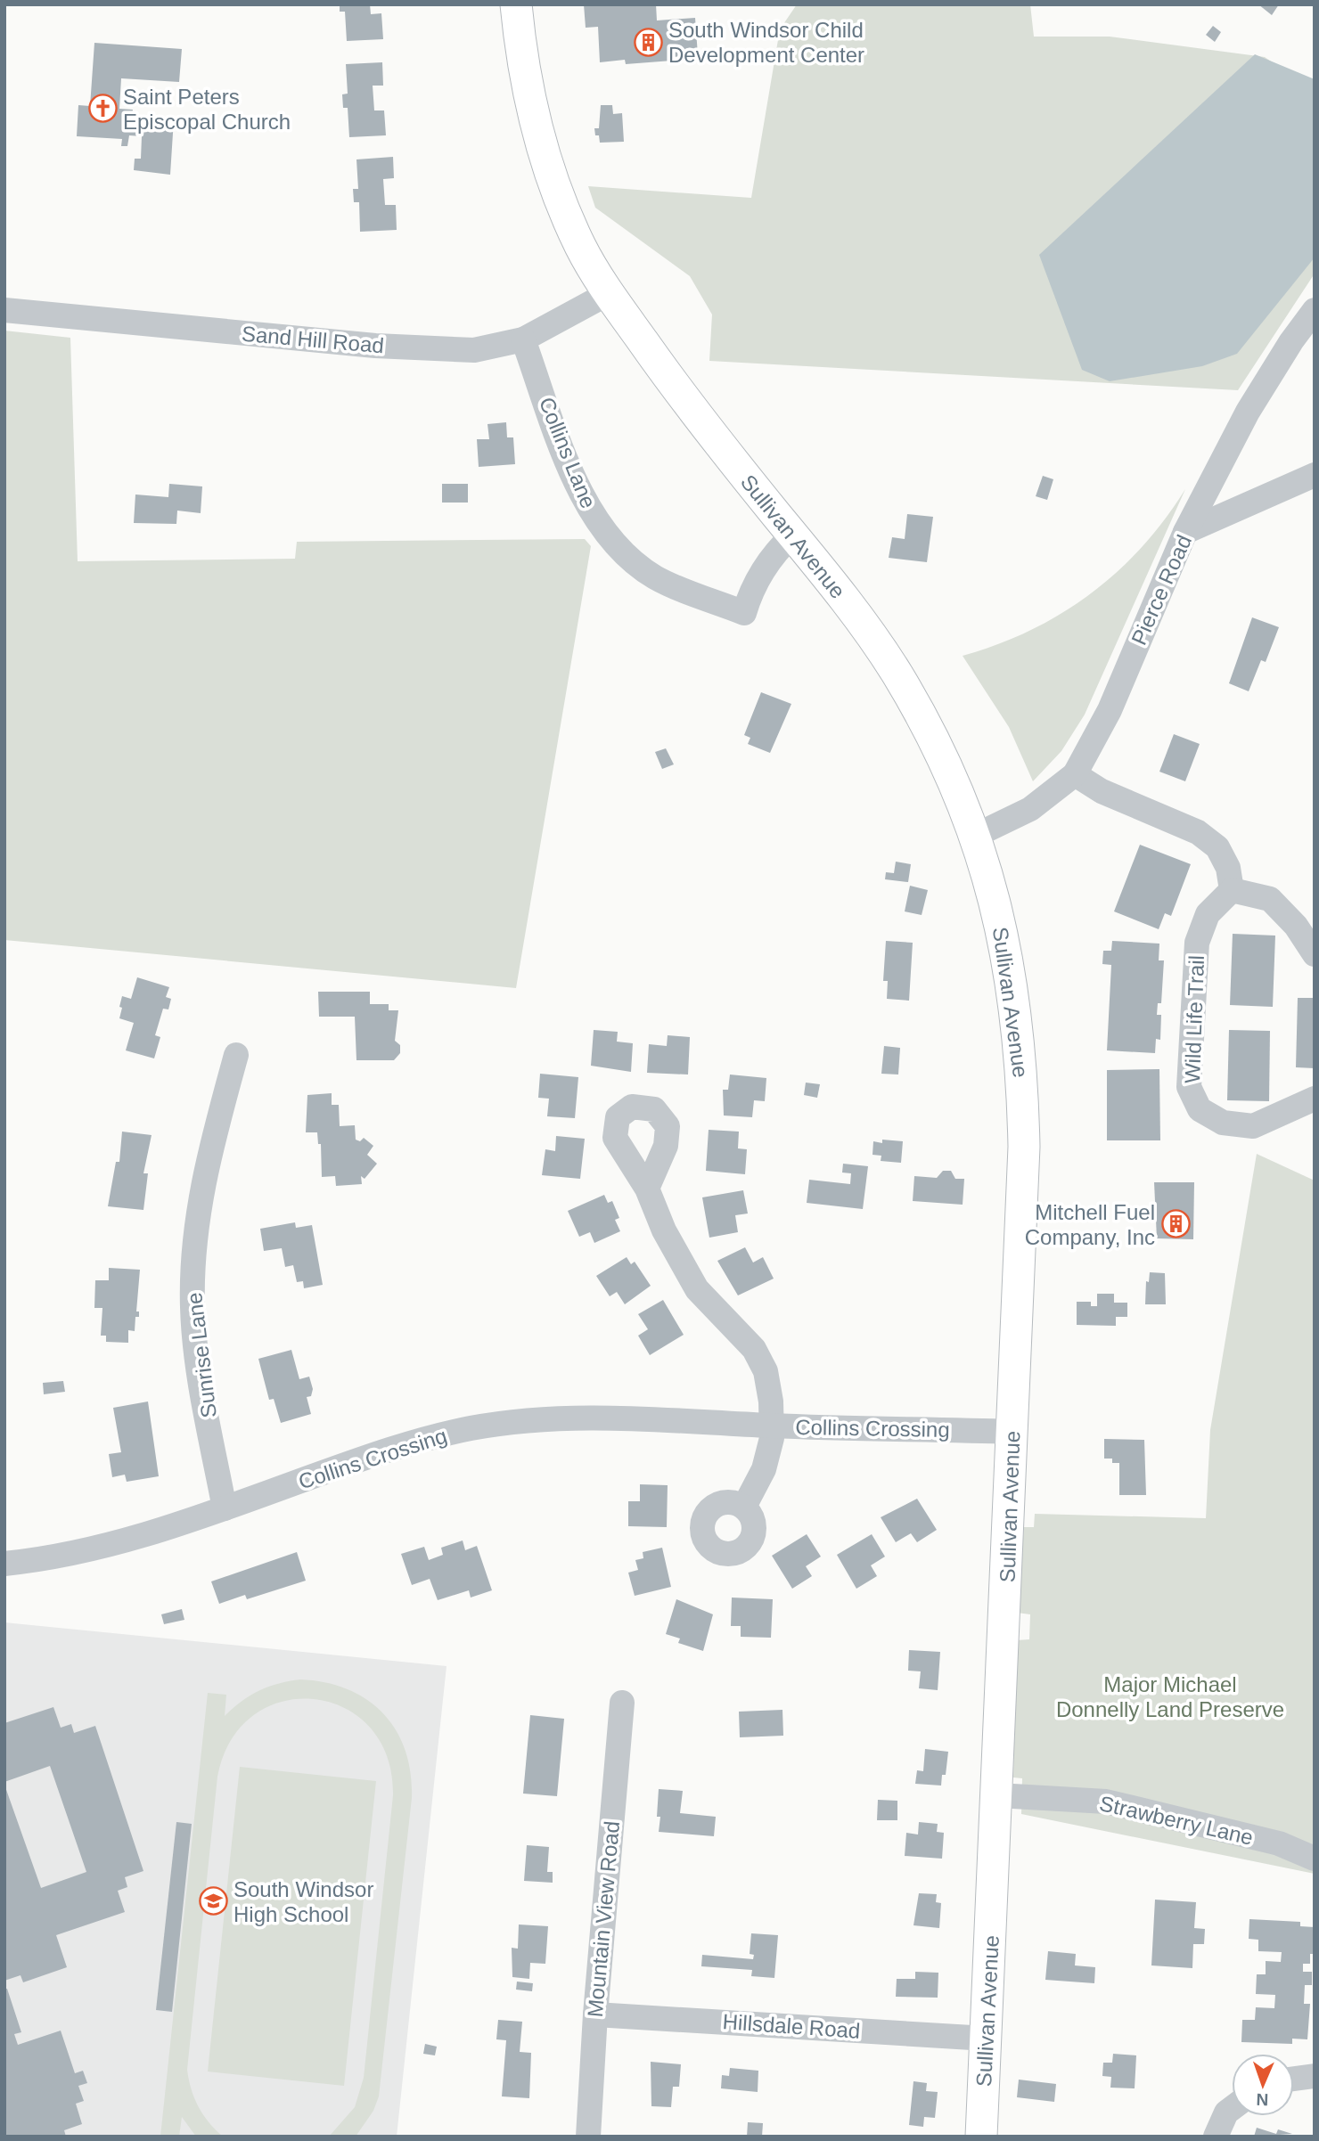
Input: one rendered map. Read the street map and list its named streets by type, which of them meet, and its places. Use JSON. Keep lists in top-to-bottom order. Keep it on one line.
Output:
{"streets":{"main road":["Sullivan Avenue"],"street":["Sand Hill Road","Collins Lane","Pierce Road","Wild Life Trail","Sunrise Lane","Collins Crossing","Strawberry Lane","Mountain View Road","Hillsdale Road"]},"crossings":[["Sand Hill Road","Collins Lane"],["Sand Hill Road","Sullivan Avenue"],["Collins Lane","Sullivan Avenue"],["Sullivan Avenue","Pierce Road"],["Sullivan Avenue","Collins Crossing"],["Sullivan Avenue","Strawberry Lane"],["Sullivan Avenue","Hillsdale Road"],["Sunrise Lane","Collins Crossing"],["Mountain View Road","Hillsdale Road"]],"parks":["Major Michael Donnelly Land Preserve"],"places":{"building":["South Windsor Child Development Center","Mitchell Fuel Company, Inc"],"church":["Saint Peters Episcopal Church"],"school or university":["South Windsor High School"]},"north":"bottom"}
